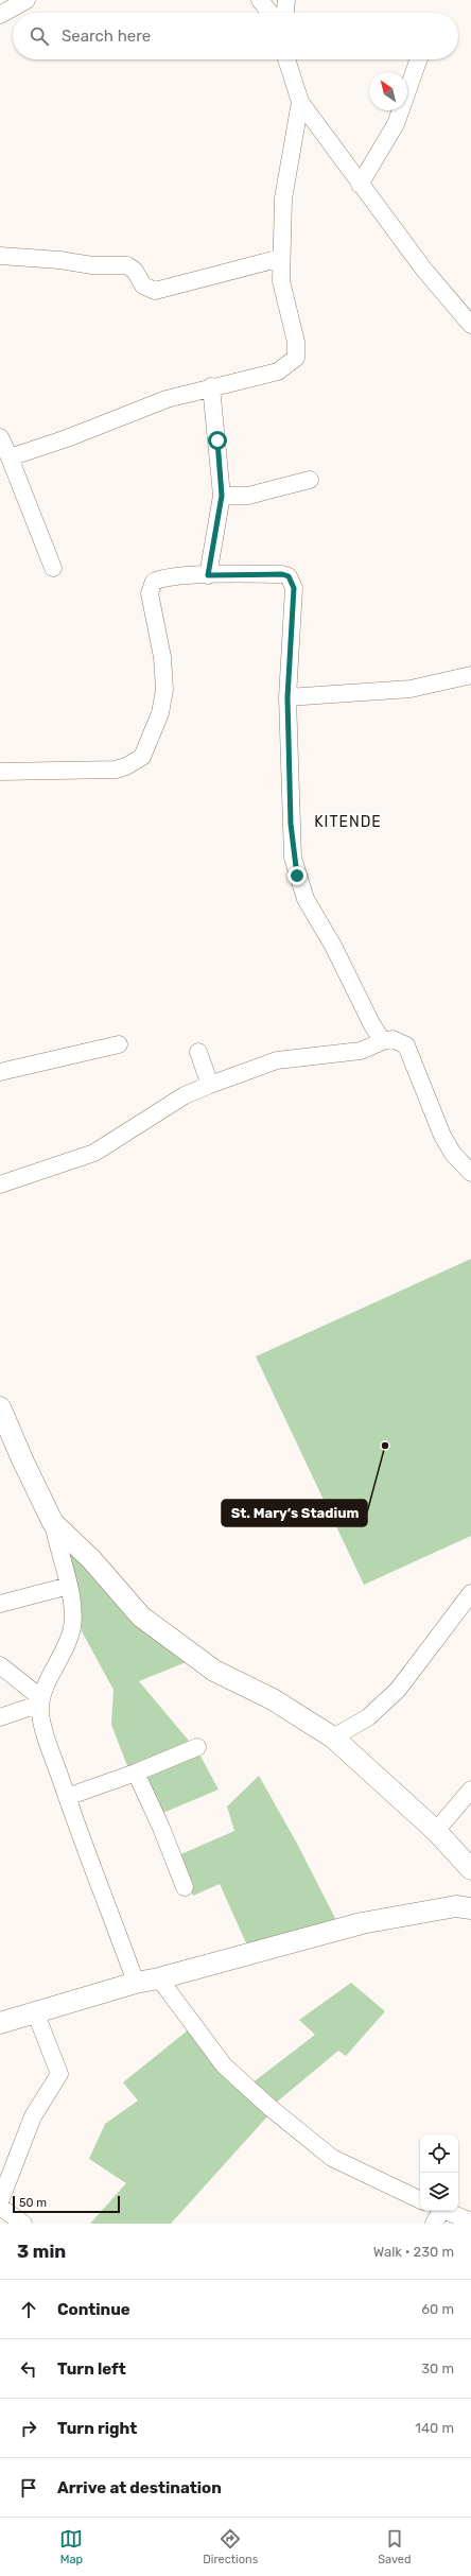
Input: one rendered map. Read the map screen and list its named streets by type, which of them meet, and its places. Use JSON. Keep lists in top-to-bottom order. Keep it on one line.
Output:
{"districts":["KITENDE"],"places":["St. Mary’s Stadium"],"scale_bar":"50 m","north":"top left","page":{"search":"Search here","scale":"50 m","heading":["3 min","Walk · 230 m"],"list":[["Continue","60 m"],["Turn left","30 m"],["Turn right","140 m"],"Arrive at destination"],"nav":["Map","Directions","Saved"]}}
